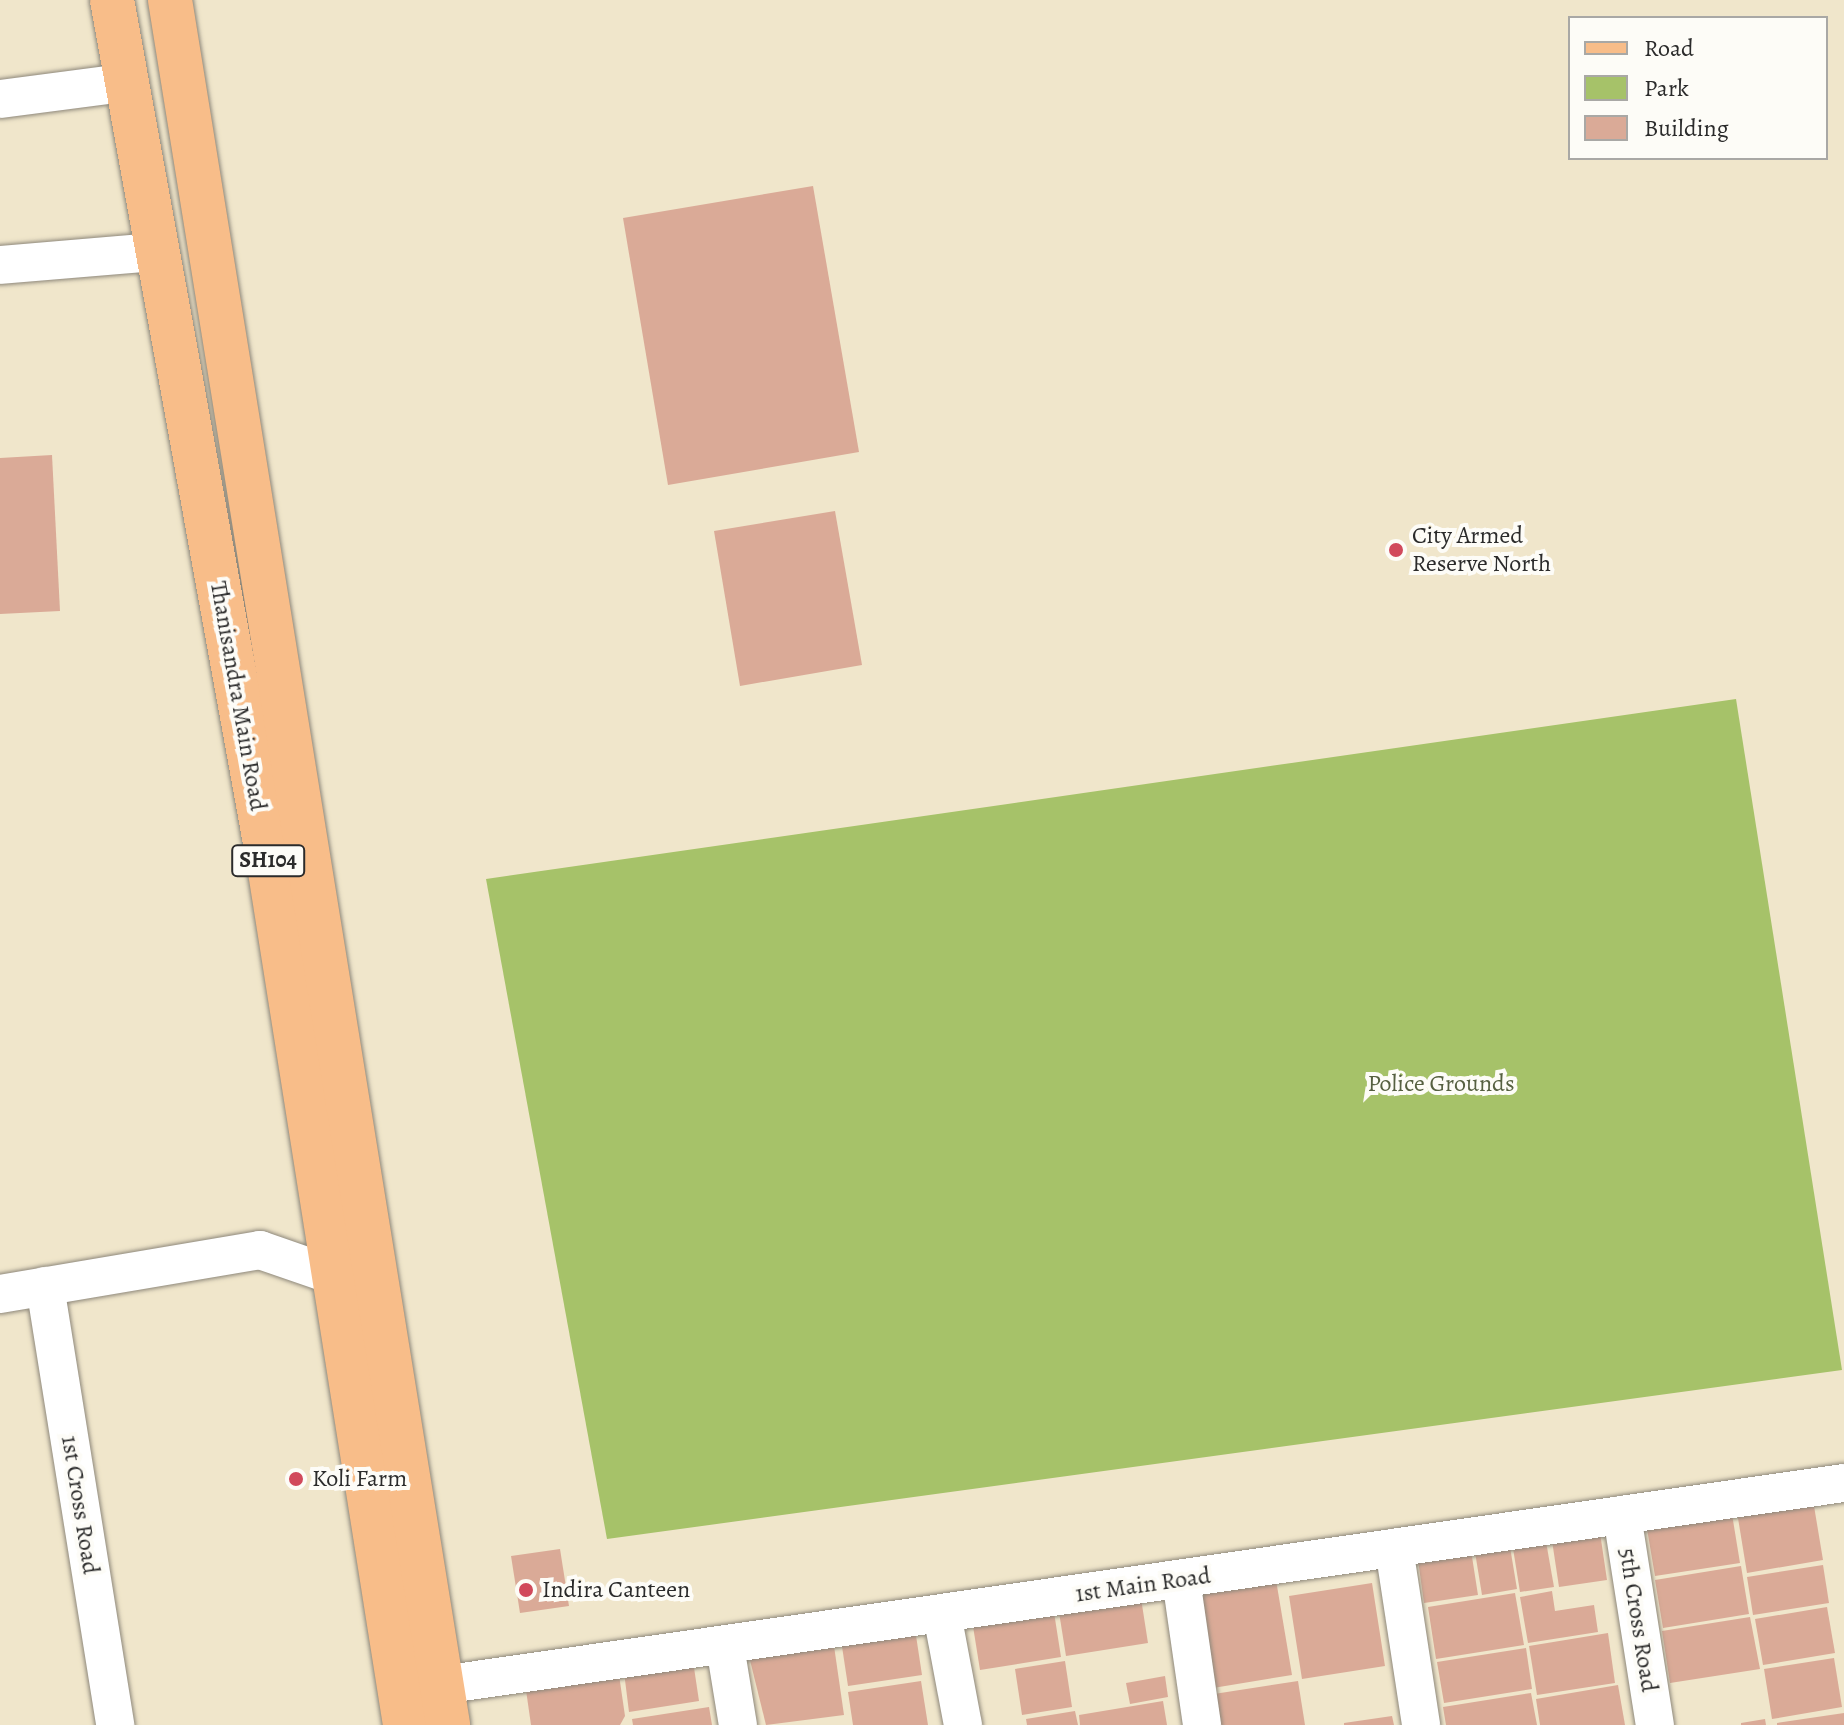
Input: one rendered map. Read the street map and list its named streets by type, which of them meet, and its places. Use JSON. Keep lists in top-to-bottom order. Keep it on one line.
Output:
{"streets":{"main road":["Thanisandra Main Road","SH104"],"street":["1st Cross Road","1st Main Road","5th Cross Road"]},"crossings":[["Thanisandra Main Road","1st Main Road"],["1st Main Road","5th Cross Road"]],"parks":["Police Grounds"],"places":["City Armed Reserve North","Koli Farm","Indira Canteen"],"legend":["Road","Park","Building"]}
